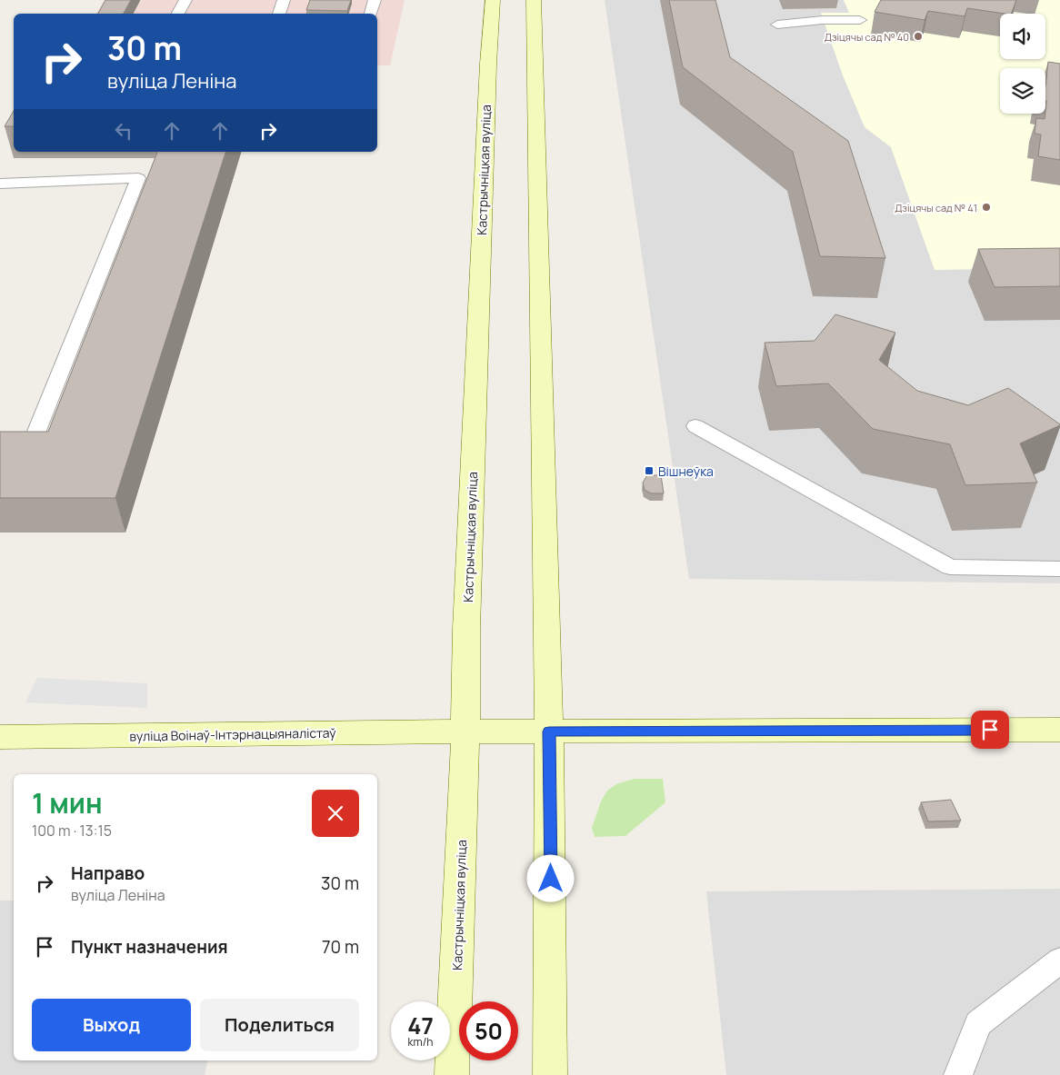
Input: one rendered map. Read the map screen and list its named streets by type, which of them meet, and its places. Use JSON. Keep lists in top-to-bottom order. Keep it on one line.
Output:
{"streets":{"main road":["Кастрычніцкая вуліца","вуліца Воінаў-Інтэрнацыяналістаў"]},"crossings":[["Кастрычніцкая вуліца","вуліца Воінаў-Інтэрнацыяналістаў"]],"places":{"other":["Дзіцячы сад № 40","Дзіцячы сад № 41"],"transit":["Вішнеўка"]},"page":{"turn":["30 m","вуліца Леніна"],"heading":["1 мин","100 m · 13:15"],"list":[{"name":"Направо","note":"вуліца Леніна","value":"30 m"},{"name":"Пункт назначения","value":"70 m"}],"buttons":["Выход","Поделиться"],"speed":"47 km/h","limit":"50"}}
